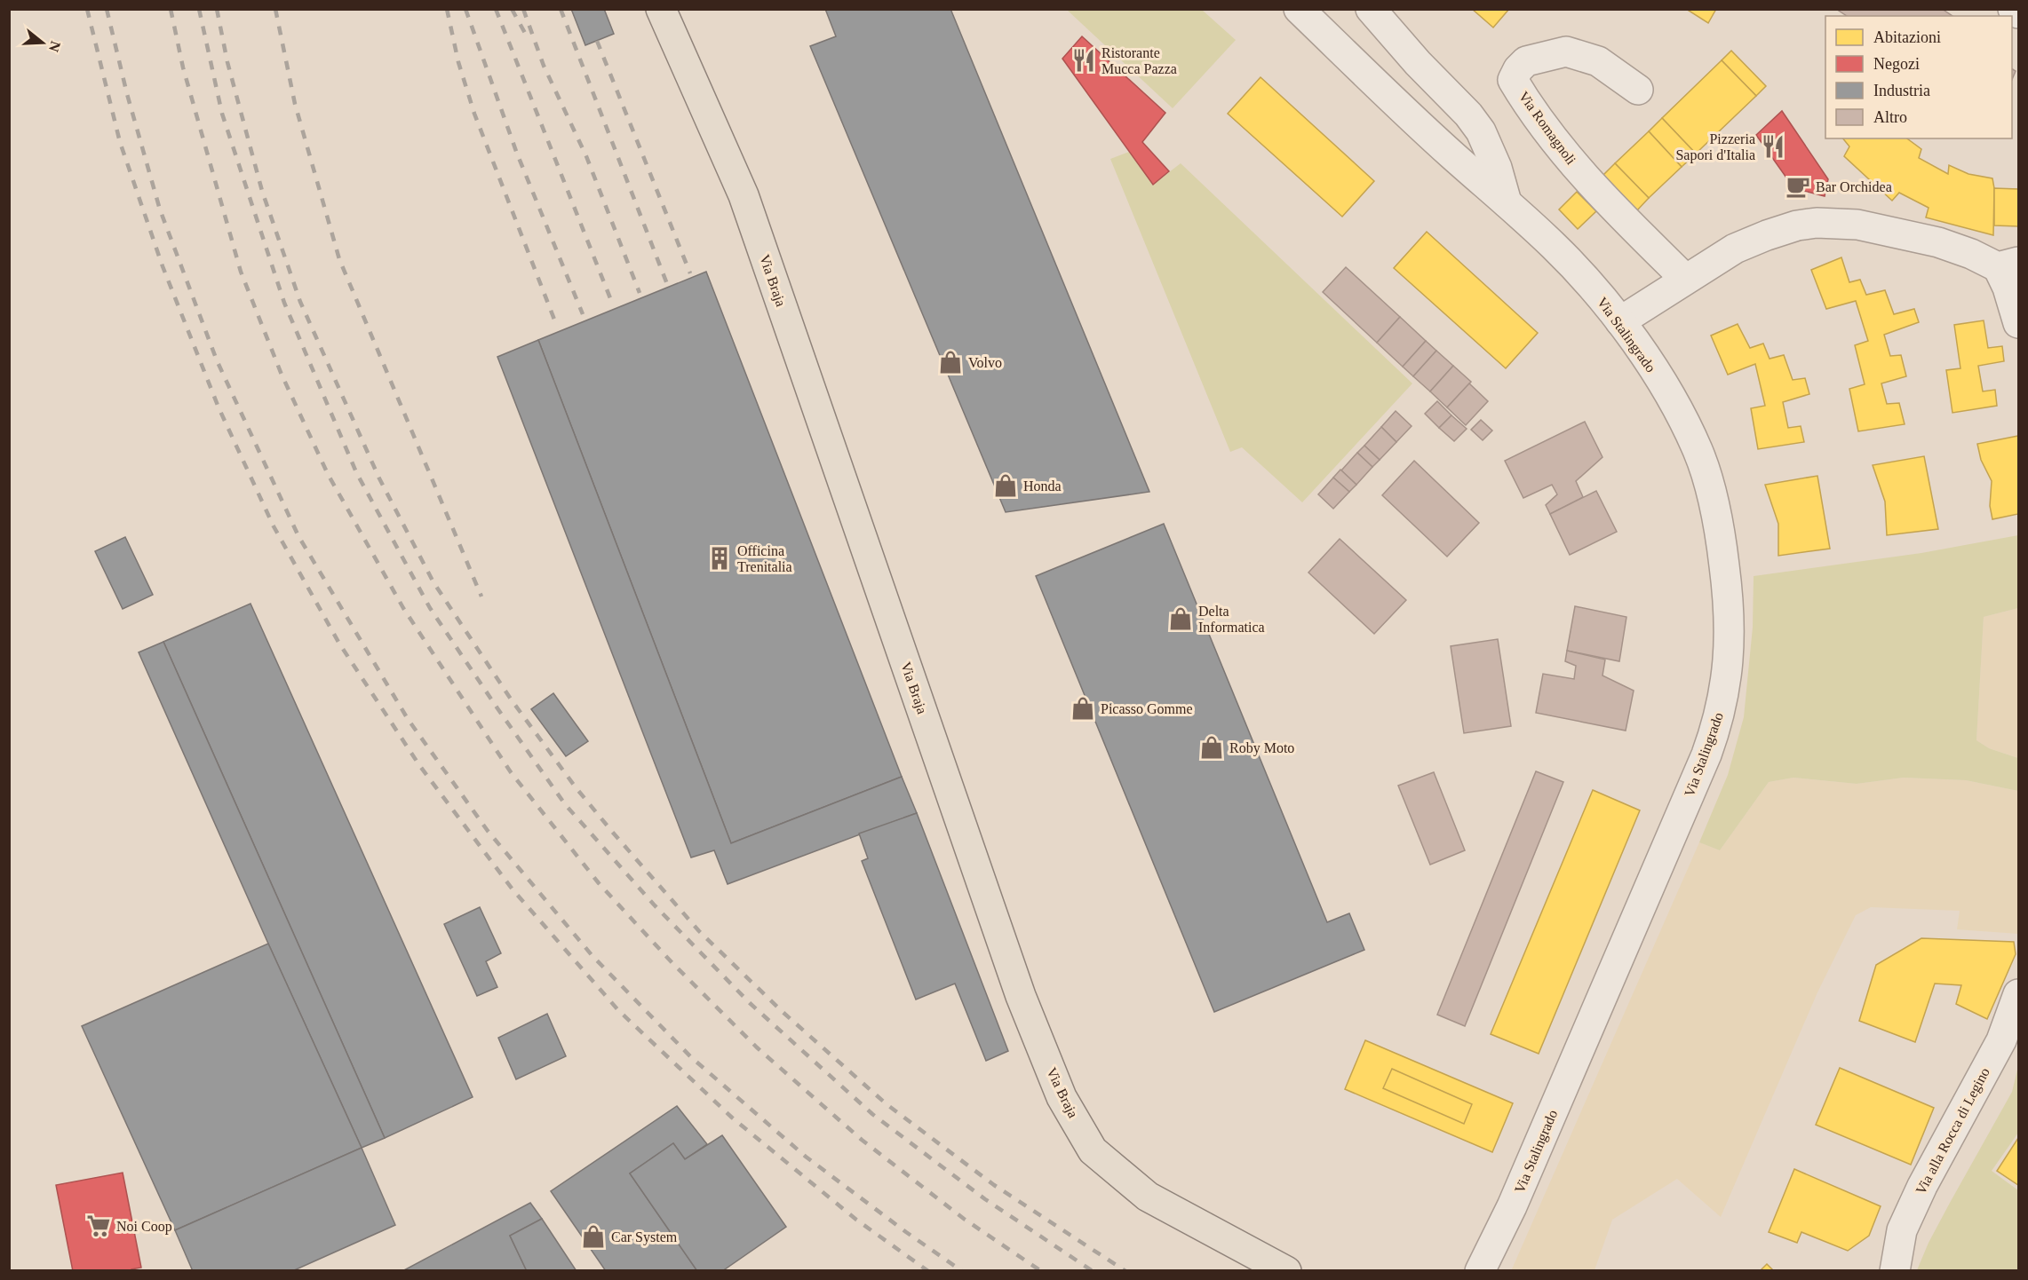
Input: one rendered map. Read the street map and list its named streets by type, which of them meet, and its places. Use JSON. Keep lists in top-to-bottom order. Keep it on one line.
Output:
{"streets":{"main road":["Via Braja"],"street":["Via Romagnoli","Via Stalingrado","Via alla Rocca di Legino"]},"places":{"restaurant":["Ristorante Mucca Pazza","Pizzeria Sapori d'Italia"],"cafe":["Bar Orchidea"],"shop":["Volvo","Honda","Delta Informatica","Picasso Gomme","Roby Moto","Car System"],"building":["Officina Trenitalia"],"supermarket":["Noi Coop"]},"legend":["Abitazioni","Negozi","Industria","Altro"],"north":"right"}
